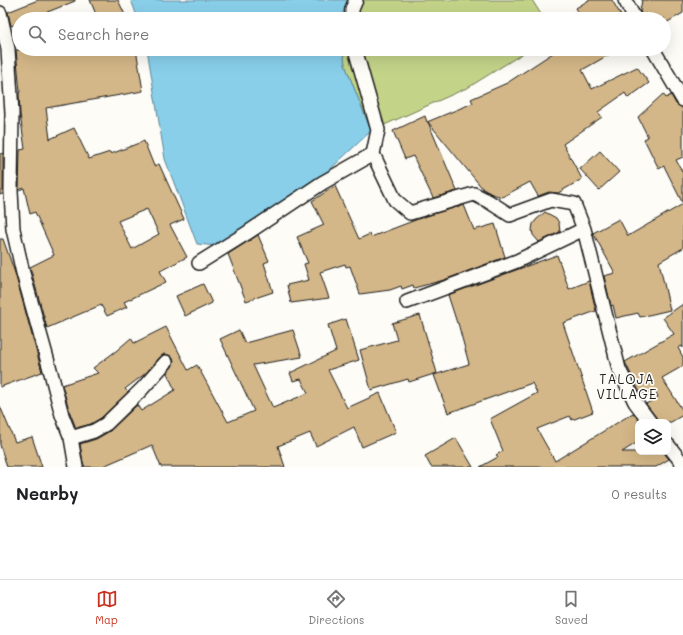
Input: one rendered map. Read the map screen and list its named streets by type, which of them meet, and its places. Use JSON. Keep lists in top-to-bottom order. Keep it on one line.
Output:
{"districts":["TALOJA VILLAGE"],"page":{"search":"Search here","heading":["Nearby","0 results"],"nav":["Map","Directions","Saved"]}}
